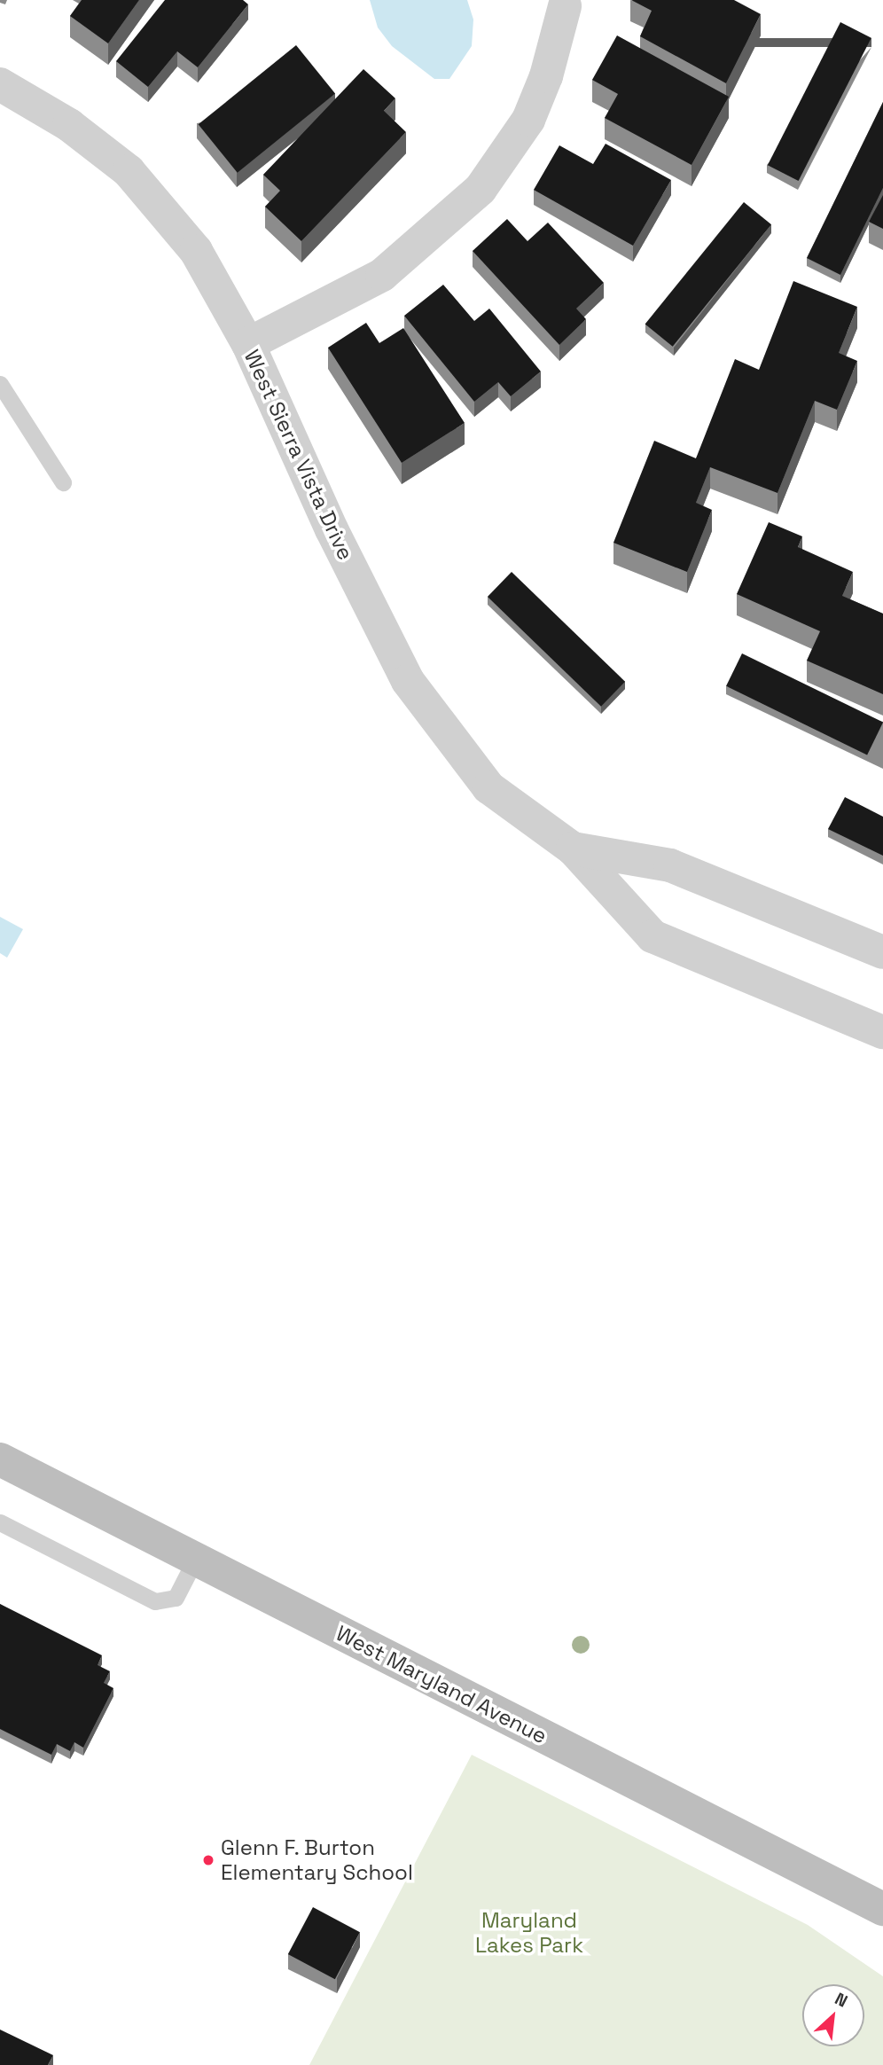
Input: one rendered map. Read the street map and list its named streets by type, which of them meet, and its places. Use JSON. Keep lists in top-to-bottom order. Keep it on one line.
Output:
{"streets":{"street":["West Sierra Vista Drive","West Maryland Avenue"]},"parks":["Maryland Lakes Park"],"places":["Glenn F. Burton Elementary School"],"north":"top right"}
